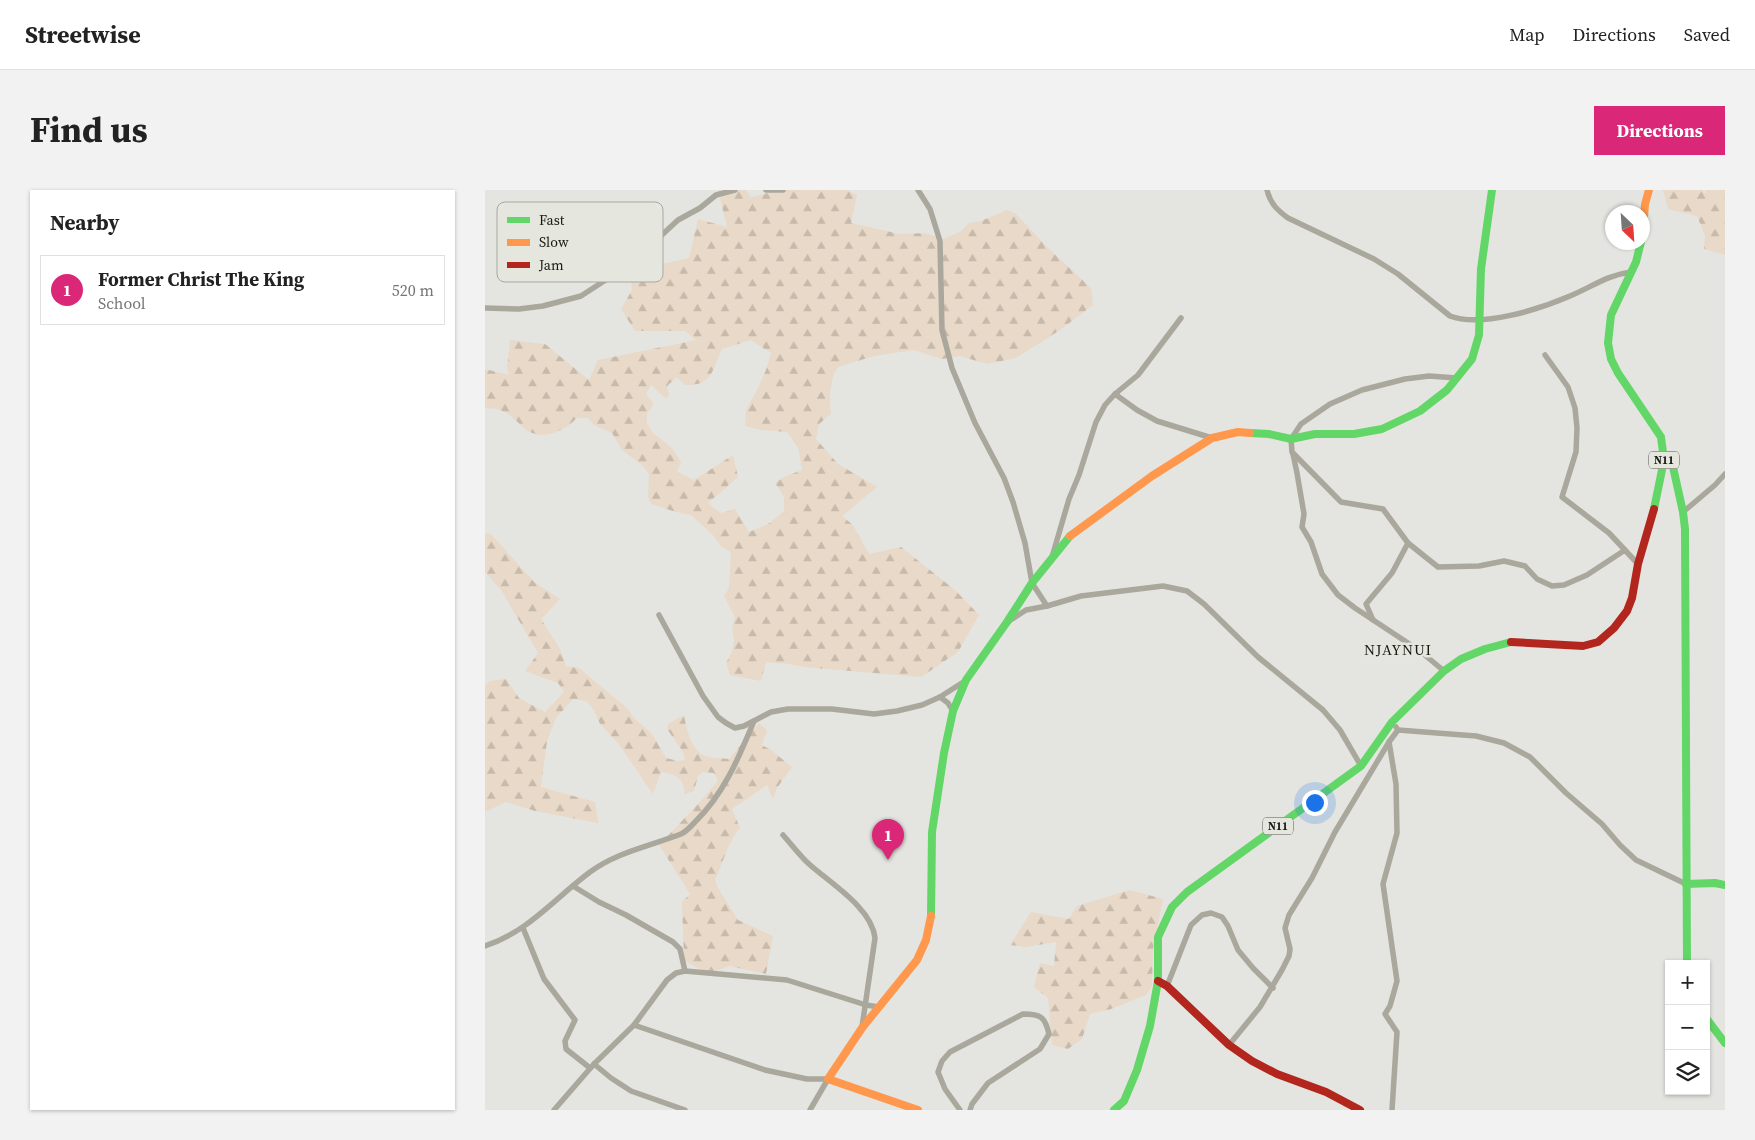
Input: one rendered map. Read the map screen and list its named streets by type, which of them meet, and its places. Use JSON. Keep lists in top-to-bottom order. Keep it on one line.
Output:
{"streets":{"main road":["N11"]},"districts":["NJAYNUI"],"legend":["Fast","Slow","Jam"],"north":"bottom right","page":{"header":"Streetwise","nav":["Map","Directions","Saved"],"title":"Find us","buttons":"Directions","heading":"Nearby","list":[{"mark":"1","name":"Former Christ The King","note":"School","value":"520 m"}],"pins":"1","map_buttons":["+","−"]}}
